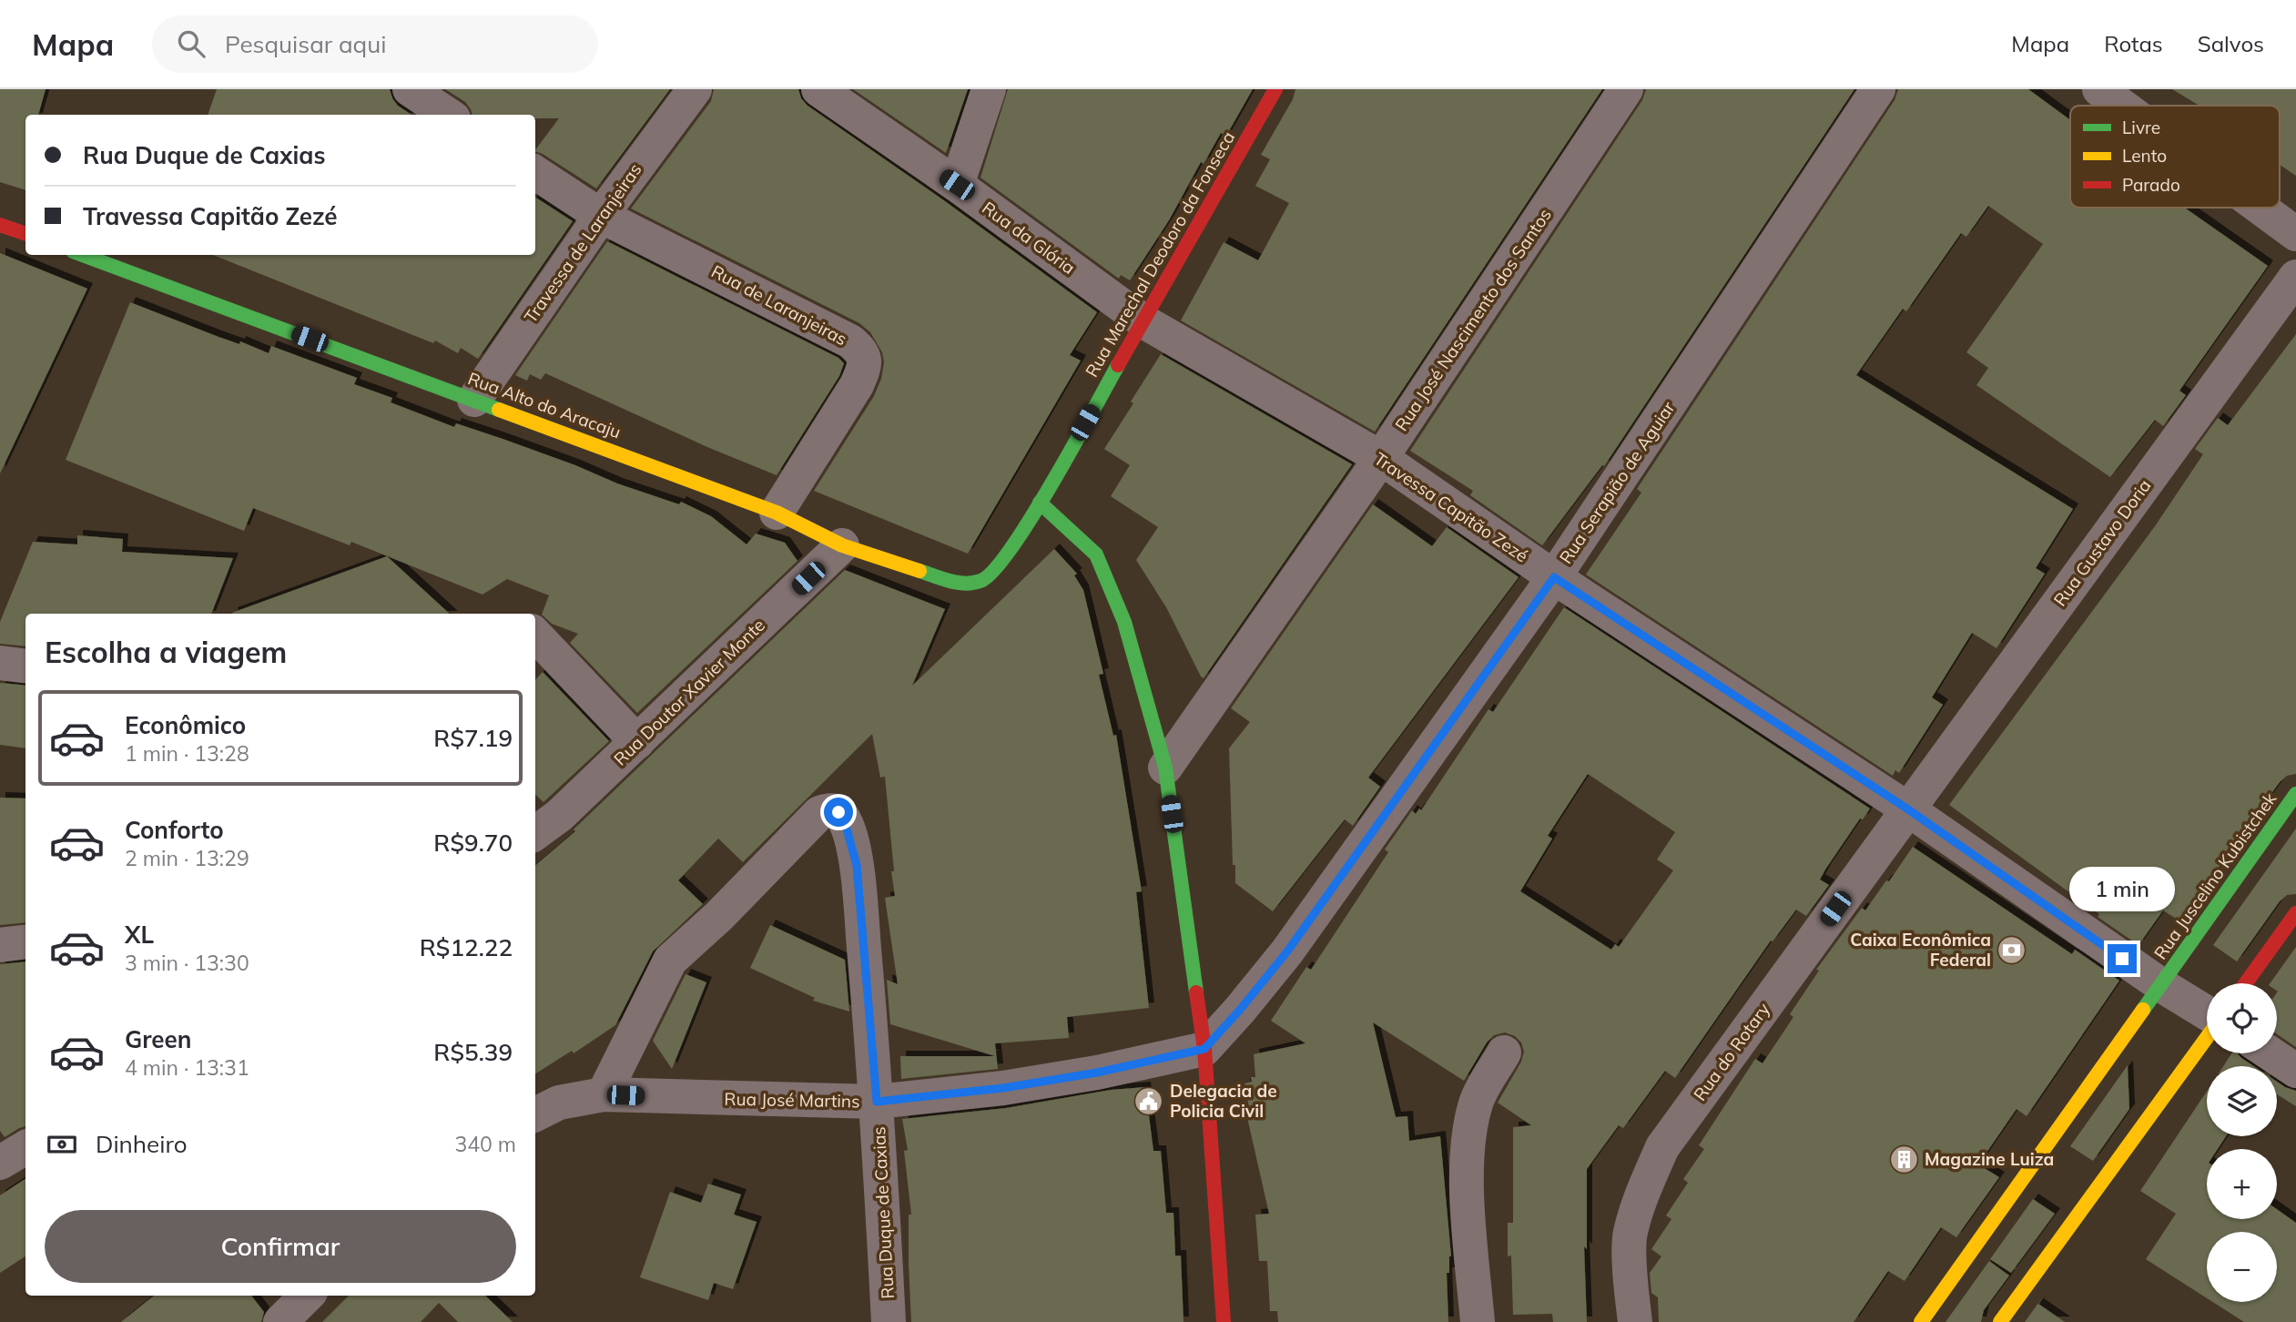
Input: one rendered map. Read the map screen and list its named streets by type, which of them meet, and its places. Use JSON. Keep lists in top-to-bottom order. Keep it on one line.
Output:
{"streets":{"street":["Rua da Glória","Travessa de Laranjeiras","Rua Marechal Deodoro da Fonseca","Rua de Laranjeiras","Rua José Nascimento dos Santos","Rua Alto do Aracaju","Rua Serapião de Aguiar","Travessa Capitão Zezé","Rua Gustavo Doria","Rua Doutor Xavier Monte","Rua Juscelino Kubistchek","Rua do Rotary","Rua José Martins","Rua Duque de Caxias"]},"crossings":[["Rua da Glória","Rua Marechal Deodoro da Fonseca"],["Rua da Glória","Travessa Capitão Zezé"],["Travessa de Laranjeiras","Rua de Laranjeiras"],["Travessa de Laranjeiras","Rua Alto do Aracaju"],["Rua Marechal Deodoro da Fonseca","Rua Alto do Aracaju"],["Rua Marechal Deodoro da Fonseca","Travessa Capitão Zezé"],["Rua de Laranjeiras","Rua Alto do Aracaju"],["Rua José Nascimento dos Santos","Travessa Capitão Zezé"],["Rua Alto do Aracaju","Rua Doutor Xavier Monte"],["Rua Serapião de Aguiar","Travessa Capitão Zezé"],["Rua Serapião de Aguiar","Rua José Martins"],["Travessa Capitão Zezé","Rua Gustavo Doria"],["Travessa Capitão Zezé","Rua Juscelino Kubistchek"],["Travessa Capitão Zezé","Rua do Rotary"],["Rua Gustavo Doria","Rua do Rotary"],["Rua José Martins","Rua Duque de Caxias"]],"places":{"bank":["Caixa Econômica Federal"],"public building":["Delegacia de Policia Civil"],"building":["Magazine Luiza"]},"legend":["Livre","Lento","Parado"],"page":{"header":"Mapa","search":"Pesquisar aqui","nav":["Mapa","Rotas","Salvos"],"banner":["Rua Duque de Caxias","Travessa Capitão Zezé"],"heading":"Escolha a viagem","list":[{"name":"Econômico","note":"1 min · 13:28","value":"R$7.19"},{"name":"Conforto","note":"2 min · 13:29","value":"R$9.70"},{"name":"XL","note":"3 min · 13:30","value":"R$12.22"},{"name":"Green","note":"4 min · 13:31","value":"R$5.39"}],"bubble":"1 min","map_buttons":["+","−"],"pay":["Dinheiro","340 m"],"buttons":"Confirmar"}}
